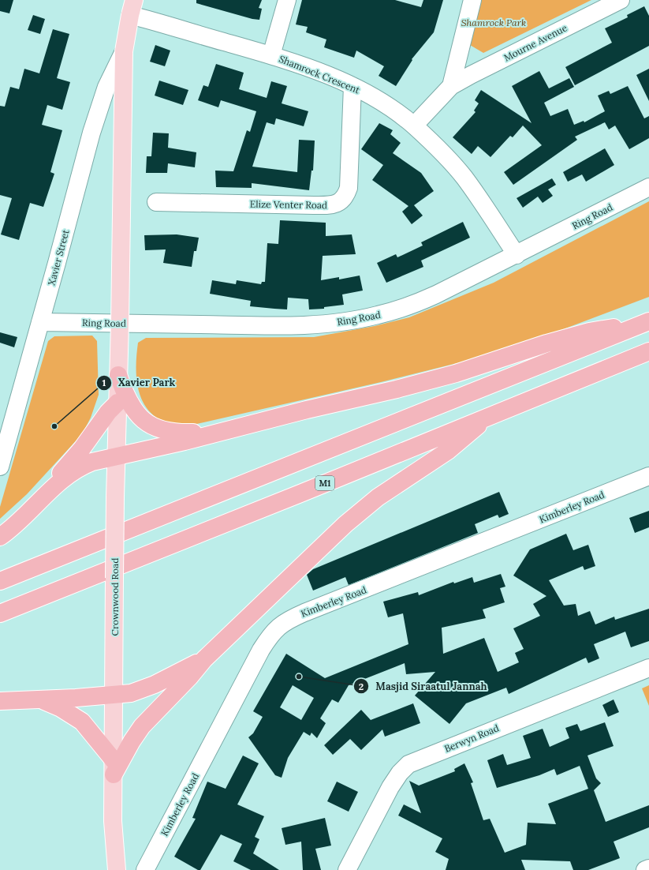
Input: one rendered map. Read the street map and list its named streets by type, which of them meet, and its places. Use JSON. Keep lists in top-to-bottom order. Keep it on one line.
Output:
{"streets":{"highway":["M1"],"main road":["Xavier Street","Crownwood Road"],"street":["Mourne Avenue","Shamrock Crescent","Elize Venter Road","Ring Road","Kimberley Road","Berwyn Road"]},"crossings":[["Shamrock Crescent","Elize Venter Road"],["Shamrock Crescent","Ring Road"],["Shamrock Crescent","Xavier Street"],["Ring Road","Xavier Street"],["Ring Road","Crownwood Road"],["Xavier Street","Crownwood Road"]],"parks":["Shamrock Park"],"places":["Xavier Park","Masjid Siraatul Jannah"]}
